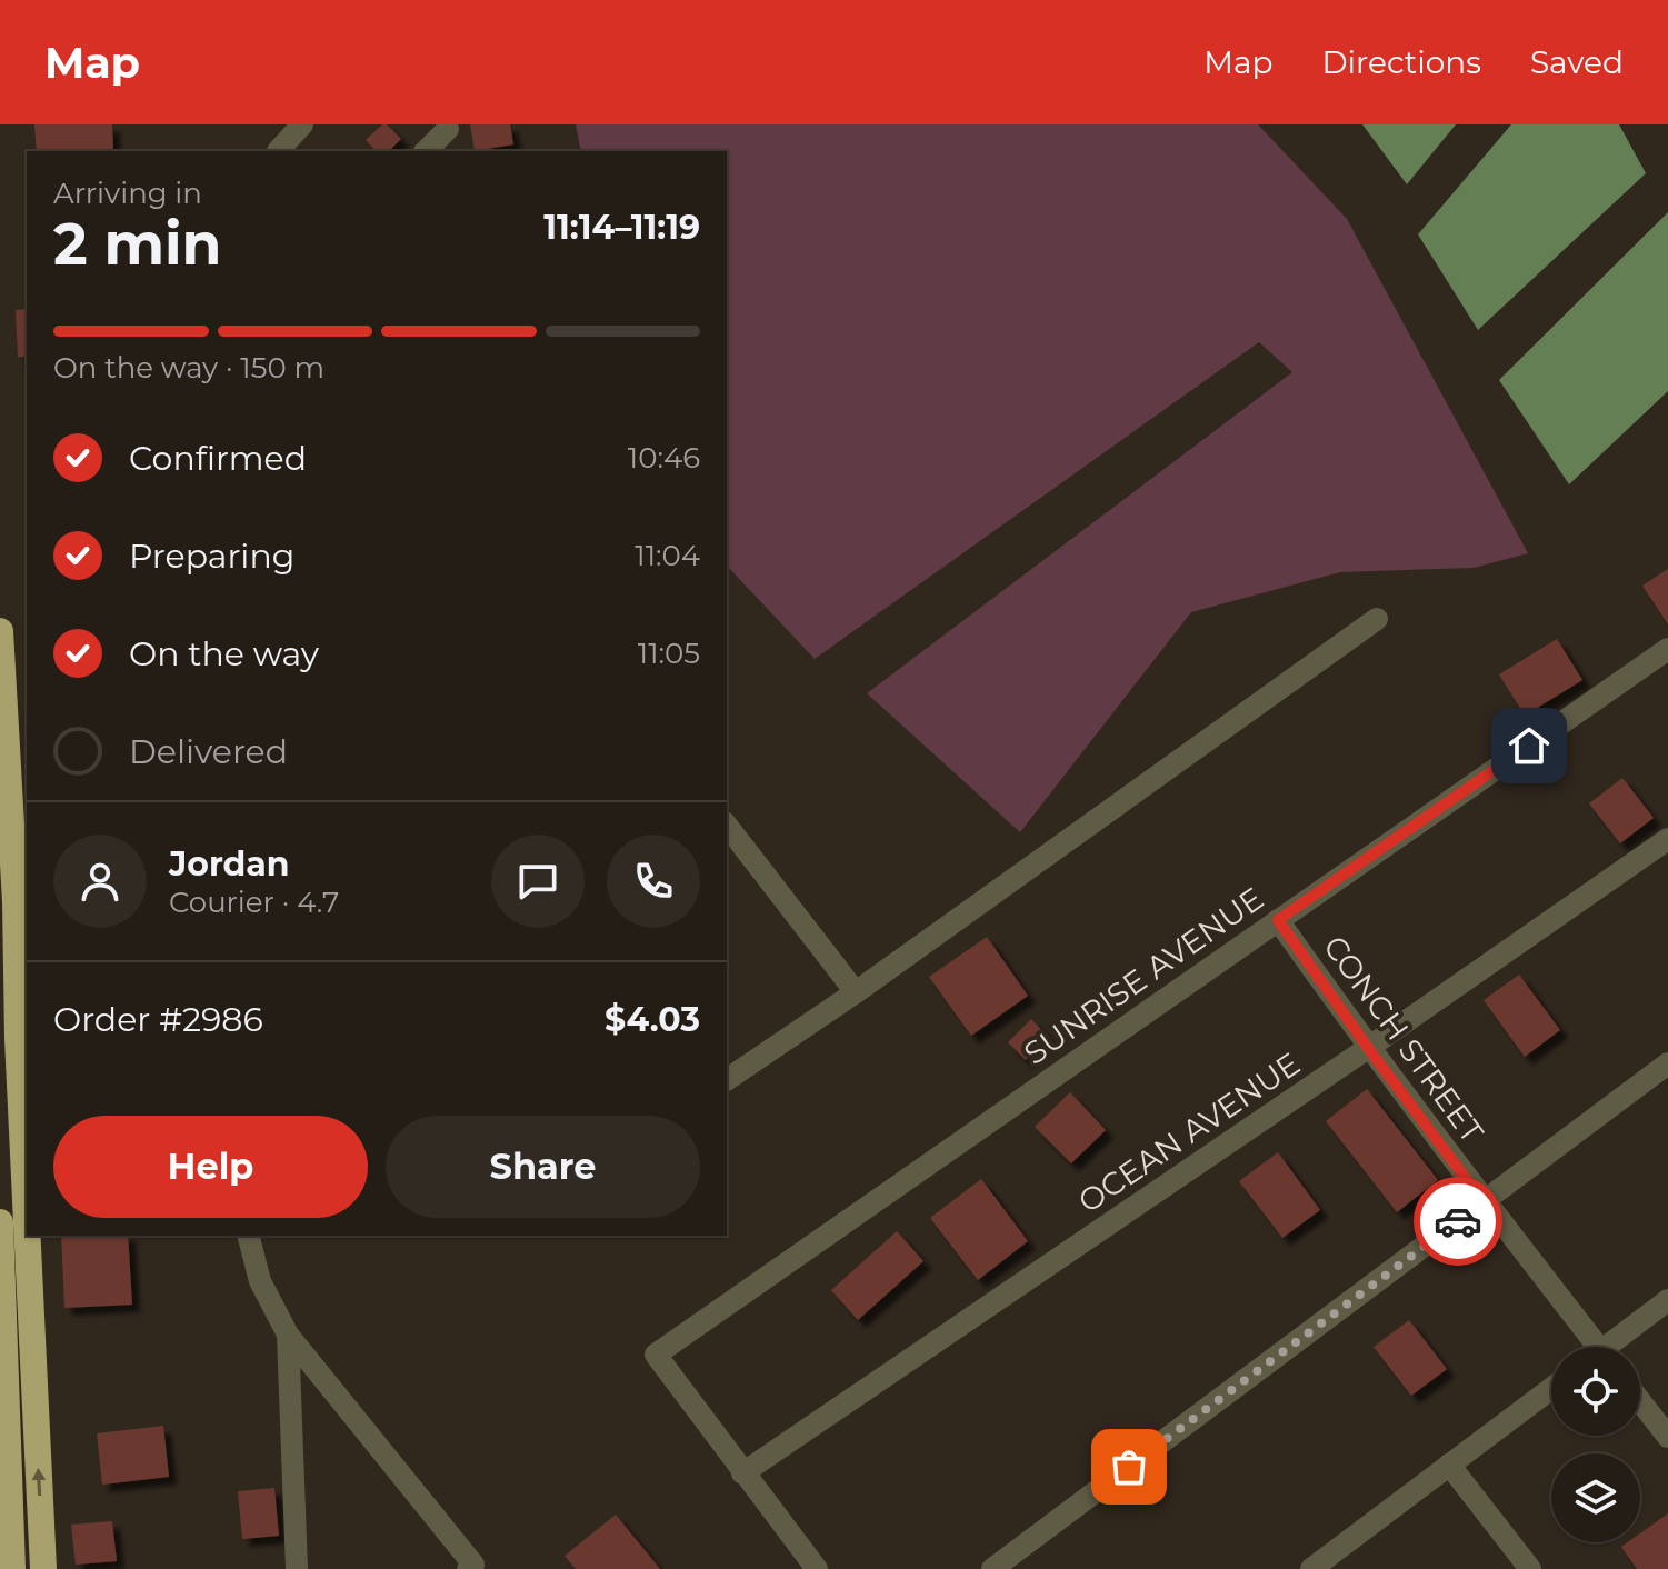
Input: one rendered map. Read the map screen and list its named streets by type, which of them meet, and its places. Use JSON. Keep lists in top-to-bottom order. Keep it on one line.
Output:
{"streets":{"street":["SUNRISE AVENUE","CONCH STREET","OCEAN AVENUE"]},"crossings":[["SUNRISE AVENUE","CONCH STREET"],["SUNRISE AVENUE","OCEAN AVENUE"],["CONCH STREET","OCEAN AVENUE"]],"page":{"header":"Map","nav":["Map","Directions","Saved"],"heading":["2 min","Arriving in","11:14–11:19"],"panel":["Jordan","Courier · 4.7","Order #2986","$4.03"],"bar":"On the way · 150 m","list":[["Confirmed","10:46"],["Preparing","11:04"],["On the way","11:05"],"Delivered"],"buttons":["Help","Share"]}}
